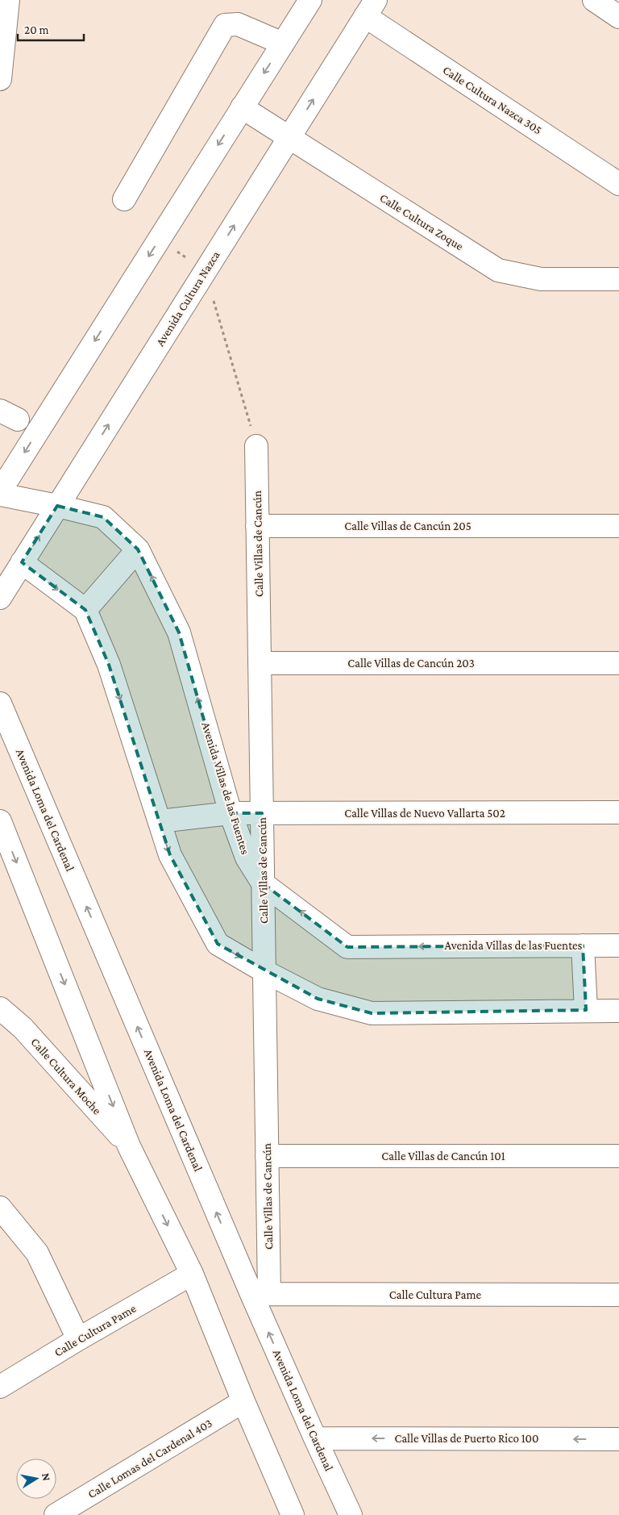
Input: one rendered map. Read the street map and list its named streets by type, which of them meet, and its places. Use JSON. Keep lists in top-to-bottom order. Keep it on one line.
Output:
{"streets":{"street":["Calle Cultura Nazca 305","Calle Cultura Zoque","Avenida Cultura Nazca","Calle Villas de Cancún 205","Calle Villas de Cancún","Calle Villas de Cancún 203","Avenida Villas de las Fuentes","Avenida Loma del Cardenal","Calle Villas de Nuevo Vallarta 502","Calle Cultura Moche","Calle Villas de Cancún 101","Calle Cultura Pame","Calle Villas de Puerto Rico 100","Calle Lomas del Cardenal 403"]},"crossings":[["Calle Cultura Nazca 305","Avenida Cultura Nazca"],["Calle Cultura Zoque","Avenida Cultura Nazca"],["Avenida Cultura Nazca","Avenida Villas de las Fuentes"],["Calle Villas de Cancún 205","Calle Villas de Cancún"],["Calle Villas de Cancún","Calle Villas de Cancún 203"],["Calle Villas de Cancún","Avenida Villas de las Fuentes"],["Calle Villas de Cancún","Avenida Loma del Cardenal"],["Calle Villas de Cancún","Calle Villas de Nuevo Vallarta 502"],["Calle Villas de Cancún","Calle Villas de Cancún 101"],["Calle Villas de Cancún","Calle Cultura Pame"],["Avenida Villas de las Fuentes","Calle Villas de Nuevo Vallarta 502"],["Avenida Loma del Cardenal","Calle Cultura Pame"],["Avenida Loma del Cardenal","Calle Villas de Puerto Rico 100"]],"one_way":["Avenida Villas de las Fuentes","Calle Villas de Puerto Rico 100"],"scale_bar":"20 m","north":"right"}
